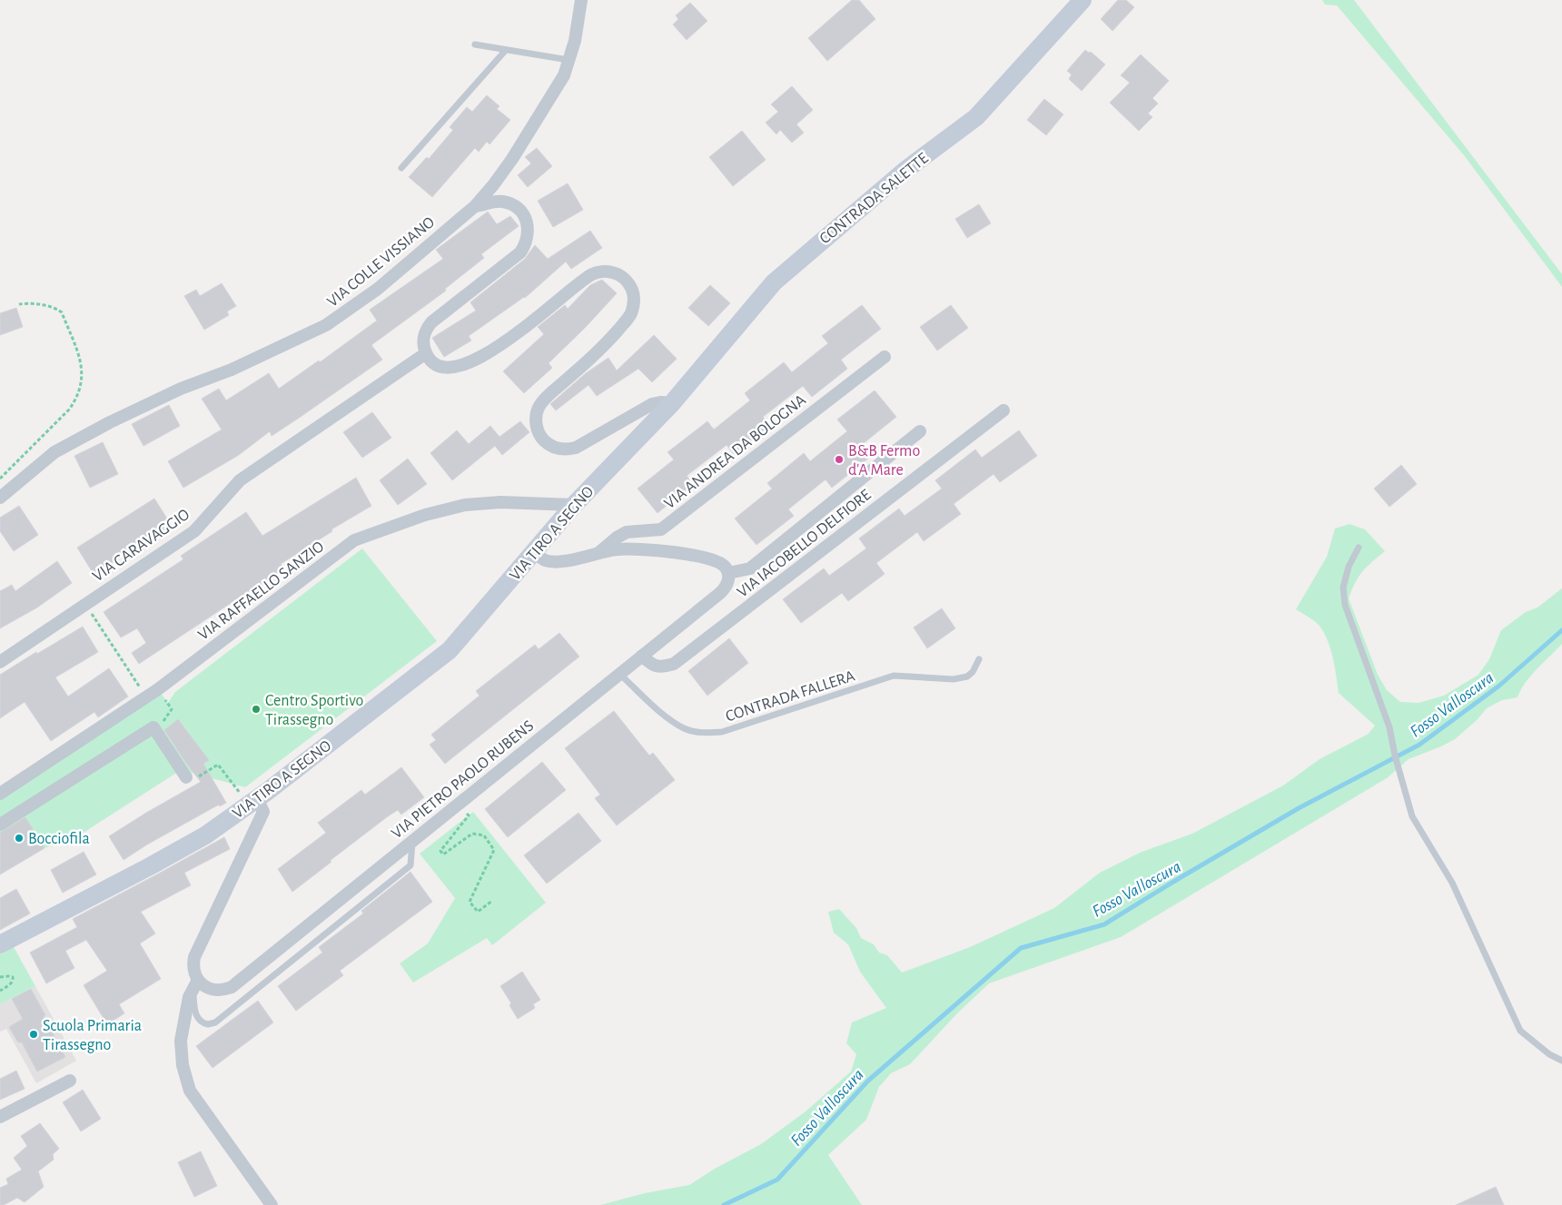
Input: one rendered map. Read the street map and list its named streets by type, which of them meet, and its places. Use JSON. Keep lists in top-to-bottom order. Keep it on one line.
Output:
{"streets":{"main road":["CONTRADA SALETTE","VIA TIRO A SEGNO"],"street":["VIA COLLE VISSIANO","VIA ANDREA DA BOLOGNA","VIA IACOBELLO DELFIORE","VIA CARAVAGGIO","VIA RAFFAELLO SANZIO","VIA PIETRO PAOLO RUBENS"],"lane":["CONTRADA FALLERA"]},"crossings":[["CONTRADA SALETTE","VIA TIRO A SEGNO"],["VIA TIRO A SEGNO","VIA RAFFAELLO SANZIO"],["VIA IACOBELLO DELFIORE","VIA PIETRO PAOLO RUBENS"],["CONTRADA FALLERA","VIA PIETRO PAOLO RUBENS"]],"water":["Fosso Valloscura"],"places":["B&B Fermo d'A Mare","Centro Sportivo Tirassegno","Bocciofila","Scuola Primaria Tirassegno"]}
